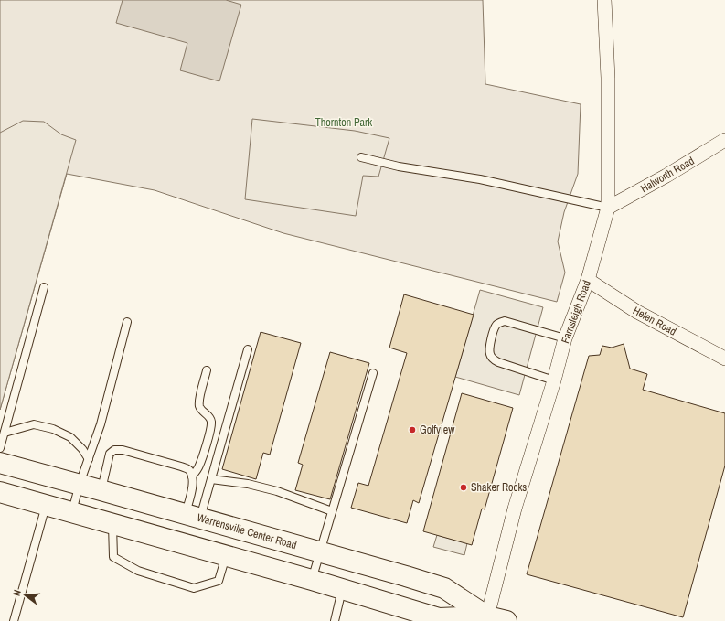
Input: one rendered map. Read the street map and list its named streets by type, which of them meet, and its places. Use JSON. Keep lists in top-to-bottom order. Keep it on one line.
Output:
{"streets":{"main road":["Warrensville Center Road"],"street":["Halworth Road","Farnsleigh Road","Helen Road"]},"crossings":[["Halworth Road","Farnsleigh Road"],["Farnsleigh Road","Helen Road"],["Farnsleigh Road","Warrensville Center Road"]],"parks":["Thornton Park"],"places":["Golfview","Shaker Rocks"],"north":"left"}
